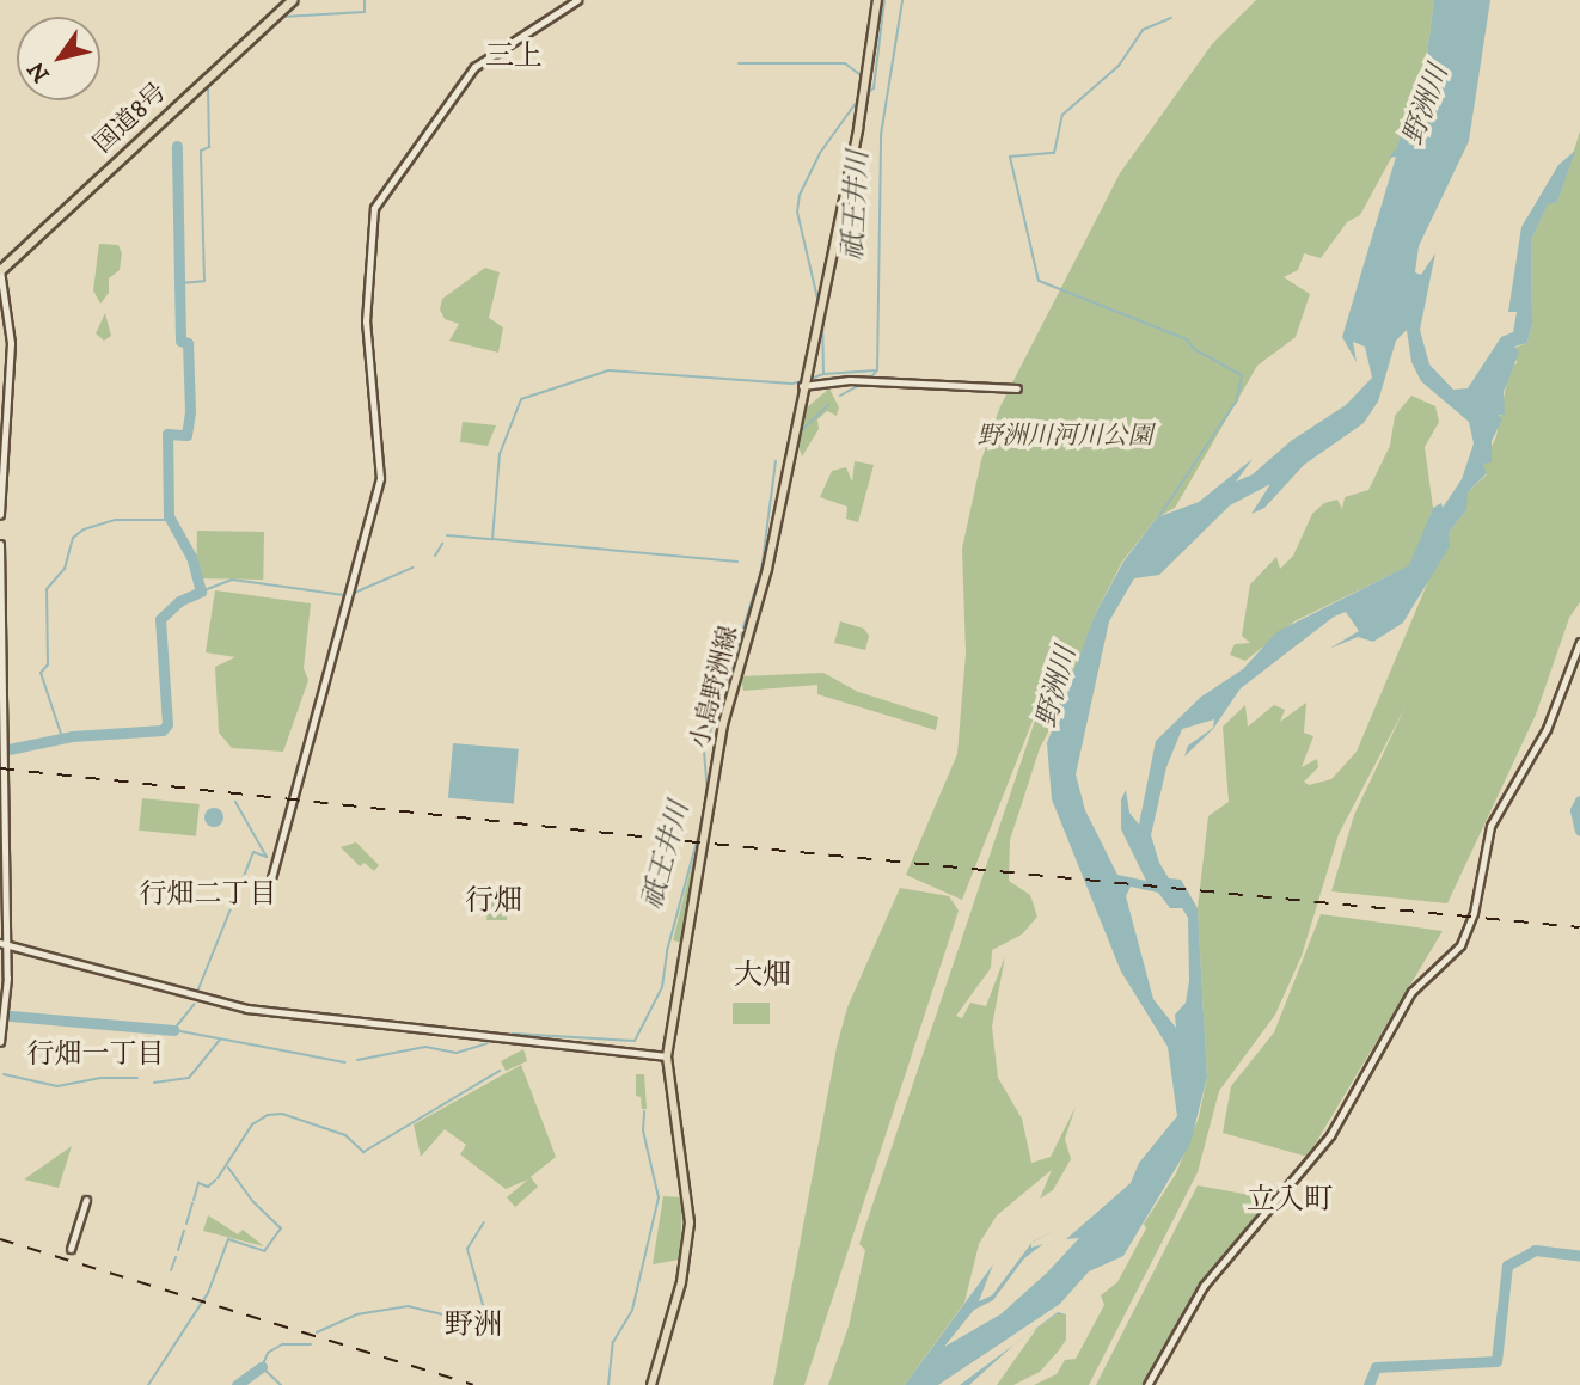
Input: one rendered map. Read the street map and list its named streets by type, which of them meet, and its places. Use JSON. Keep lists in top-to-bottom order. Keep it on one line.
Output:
{"streets":{"highway":["国道8号"],"main road":["小島野洲線"]},"districts":["三上","行畑二丁目","行畑","大畑","行畑一丁目","立入町","野洲"],"water":["野洲川","祇王井川"],"parks":["野洲川河川公園"],"north":"bottom left"}
